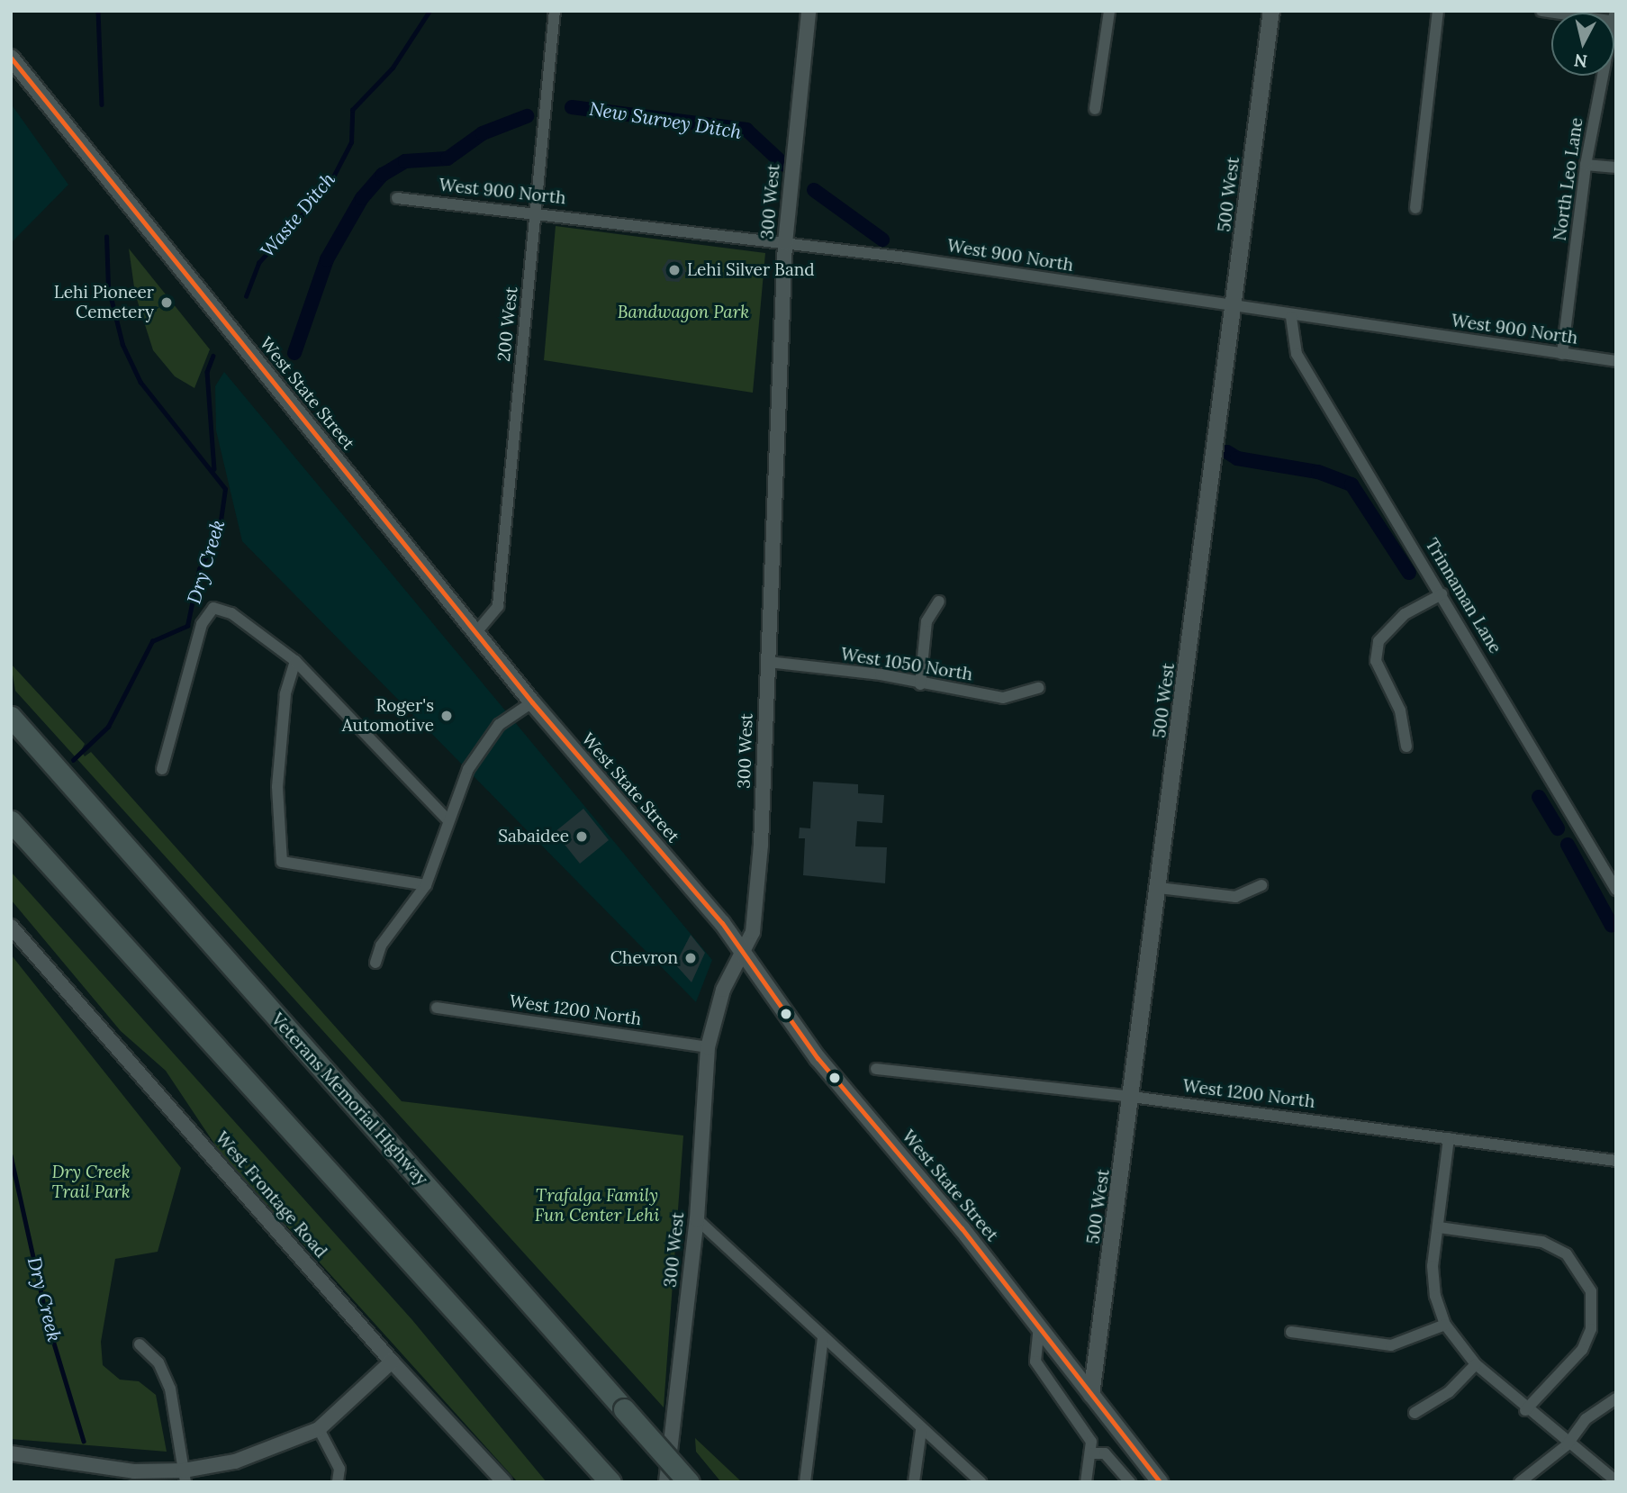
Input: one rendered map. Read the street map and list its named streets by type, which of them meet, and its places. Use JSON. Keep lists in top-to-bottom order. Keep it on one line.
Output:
{"streets":{"highway":["Veterans Memorial Highway"],"main road":["500 West","West State Street"],"street":["North Leo Lane","West 900 North","300 West","200 West","Trinnaman Lane","West 1050 North","West 1200 North","West Frontage Road"]},"crossings":[["North Leo Lane","West 900 North"],["West 900 North","500 West"],["West 900 North","300 West"],["West 900 North","200 West"],["West 900 North","Trinnaman Lane"],["500 West","West State Street"],["500 West","West 1200 North"],["300 West","West State Street"],["300 West","West 1050 North"],["300 West","West 1200 North"],["200 West","West State Street"]],"water":["New Survey Ditch","Waste Ditch","Dry Creek"],"parks":["Bandwagon Park","Dry Creek Trail Park","Trafalga Family Fun Center Lehi"],"places":["Lehi Silver Band","Lehi Pioneer Cemetery","Roger's Automotive","Sabaidee","Chevron"],"north":"bottom"}
